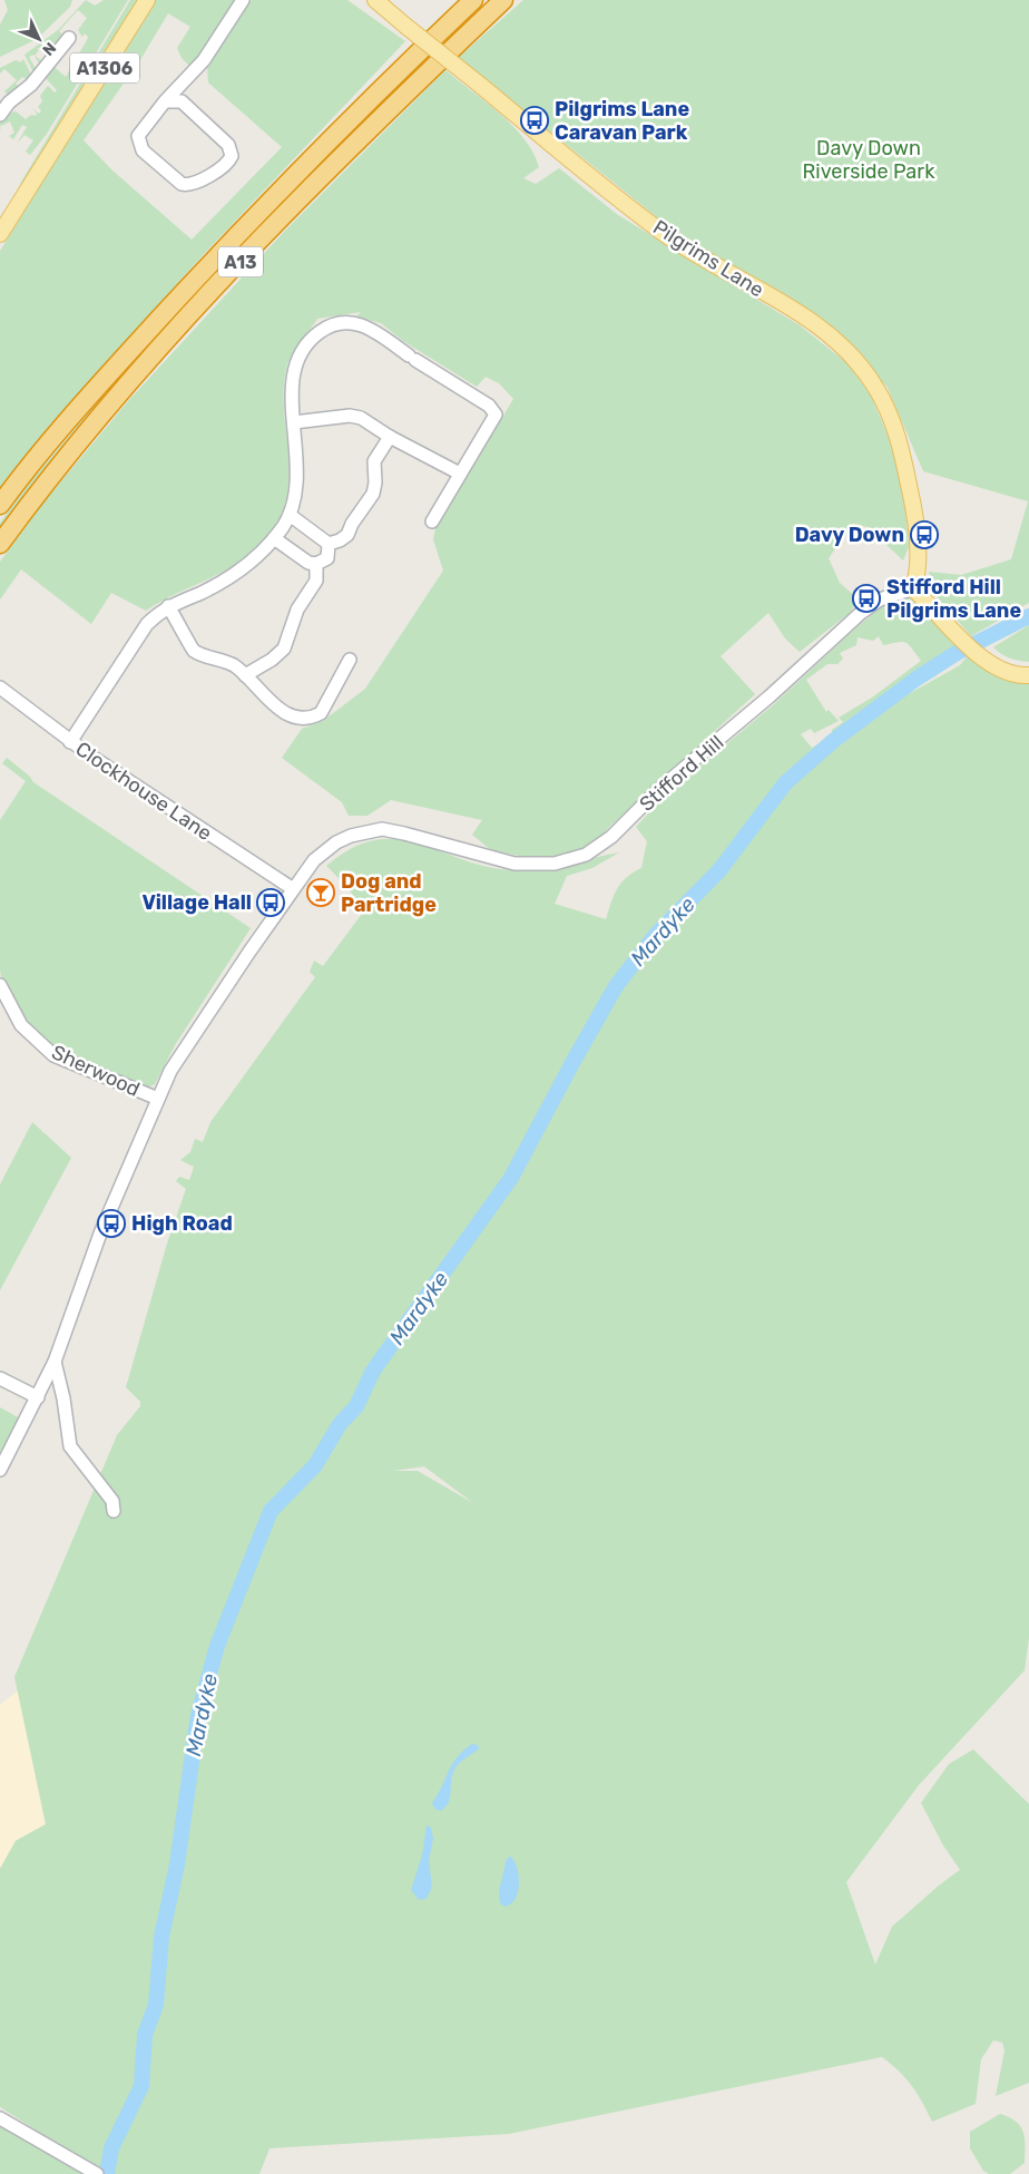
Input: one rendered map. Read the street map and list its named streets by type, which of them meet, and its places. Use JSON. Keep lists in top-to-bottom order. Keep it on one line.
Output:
{"streets":{"highway":["A13"],"main road":["A1306","Pilgrims Lane"],"street":["Stifford Hill","Clockhouse Lane","Sherwood"]},"crossings":[["Pilgrims Lane","Stifford Hill"],["Stifford Hill","Clockhouse Lane"]],"water":["Mardyke"],"parks":["Davy Down Riverside Park"],"places":{"bus stop":["Pilgrims Lane Caravan Park","Davy Down","Stifford Hill Pilgrims Lane","Village Hall","High Road"],"bar":["Dog and Partridge"]},"north":"bottom right"}
